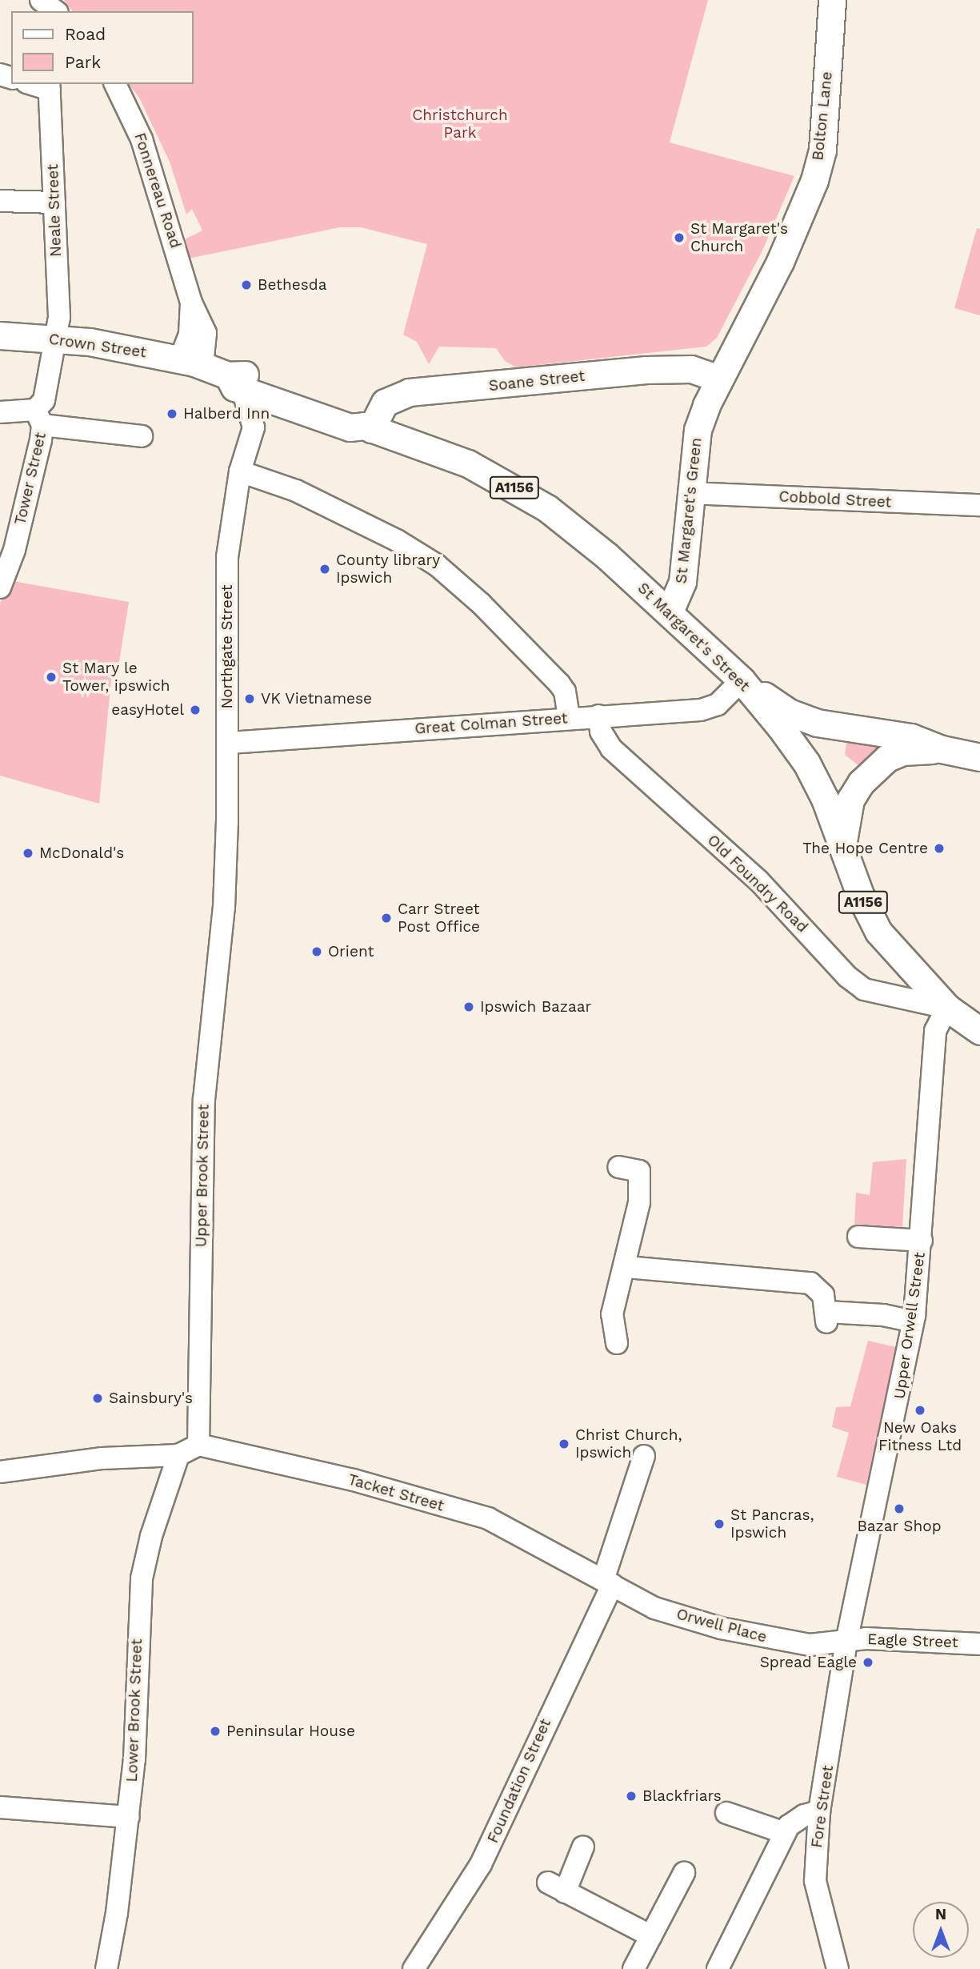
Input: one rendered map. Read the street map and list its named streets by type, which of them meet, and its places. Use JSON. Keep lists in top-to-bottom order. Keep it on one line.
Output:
{"streets":{"main road":["Bolton Lane","Crown Street","Soane Street","A1156","St Margaret's Green","St Margaret's Street"],"street":["Fonnereau Road","Neale Street","Tower Street","Cobbold Street","Northgate Street","Great Colman Street","Old Foundry Road","Upper Brook Street","Upper Orwell Street","Tacket Street","Orwell Place","Eagle Street","Lower Brook Street","Foundation Street","Fore Street"]},"crossings":[["Bolton Lane","Soane Street"],["Bolton Lane","St Margaret's Green"],["Fonnereau Road","Crown Street"],["Fonnereau Road","A1156"],["Neale Street","Crown Street"],["Neale Street","Tower Street"],["Crown Street","Tower Street"],["Crown Street","A1156"],["Soane Street","A1156"],["Soane Street","St Margaret's Green"],["Soane Street","St Margaret's Street"],["A1156","St Margaret's Street"],["A1156","Northgate Street"],["A1156","Great Colman Street"],["A1156","Old Foundry Road"],["A1156","Upper Orwell Street"],["Cobbold Street","St Margaret's Green"],["St Margaret's Green","St Margaret's Street"],["St Margaret's Street","Great Colman Street"],["St Margaret's Street","Old Foundry Road"],["St Margaret's Street","Upper Orwell Street"],["Northgate Street","Great Colman Street"],["Northgate Street","Upper Brook Street"],["Great Colman Street","Old Foundry Road"],["Old Foundry Road","Upper Orwell Street"],["Upper Brook Street","Tacket Street"],["Upper Orwell Street","Orwell Place"],["Upper Orwell Street","Eagle Street"],["Upper Orwell Street","Fore Street"],["Tacket Street","Orwell Place"],["Tacket Street","Foundation Street"],["Orwell Place","Eagle Street"],["Orwell Place","Foundation Street"],["Orwell Place","Fore Street"],["Eagle Street","Fore Street"]],"parks":["Christchurch Park"],"places":["St Margaret's Church","Bethesda","Halberd Inn","County library Ipswich","St Mary le Tower, ipswich","VK Vietnamese","easyHotel","The Hope Centre","McDonald's","Carr Street Post Office","Orient","Ipswich Bazaar","Sainsbury's","New Oaks Fitness Ltd","Christ Church, Ipswich","Bazar Shop","St Pancras, Ipswich","Spread Eagle","Peninsular House","Blackfriars"],"legend":["Road","Park"],"north":"top"}
